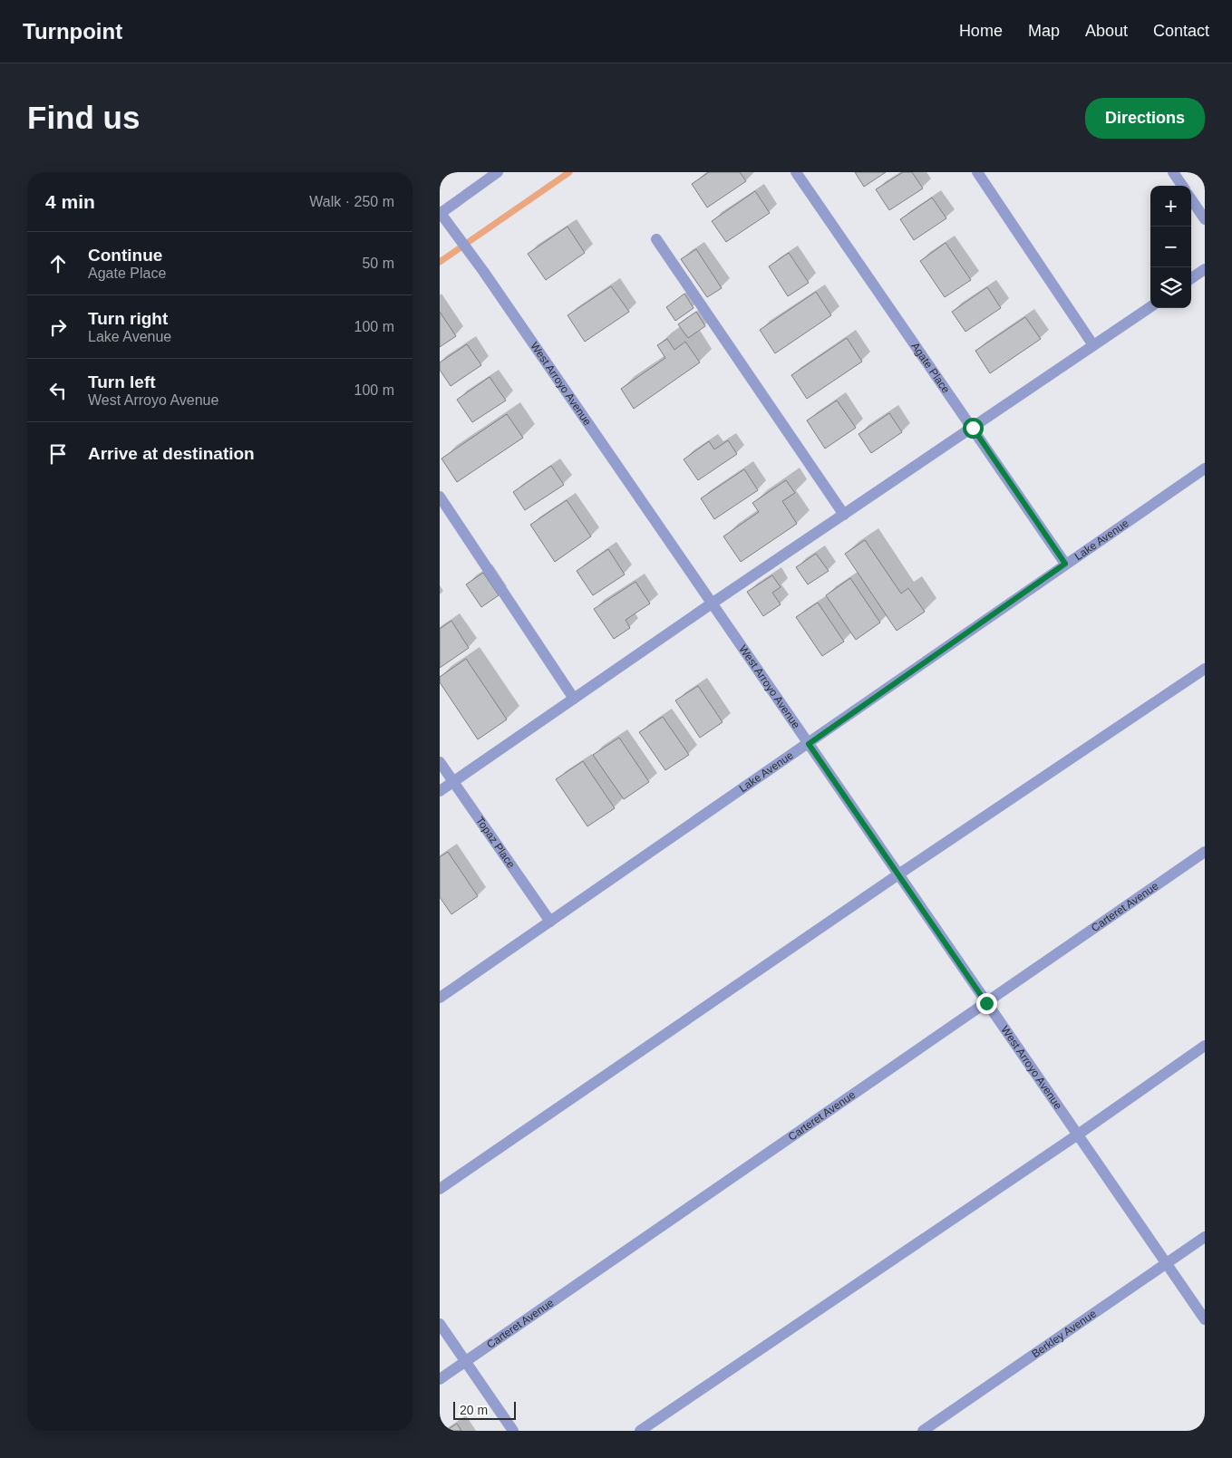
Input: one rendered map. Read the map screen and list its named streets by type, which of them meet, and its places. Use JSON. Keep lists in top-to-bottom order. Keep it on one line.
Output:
{"streets":{"street":["Agate Place","West Arroyo Avenue","Lake Avenue","Topaz Place","Carteret Avenue","Berkley Avenue"]},"crossings":[["Agate Place","Lake Avenue"],["West Arroyo Avenue","Lake Avenue"],["West Arroyo Avenue","Carteret Avenue"],["West Arroyo Avenue","Berkley Avenue"],["Lake Avenue","Topaz Place"]],"scale_bar":"20 m","page":{"header":"Turnpoint","nav":["Home","Map","About","Contact"],"buttons":"Directions","title":"Find us","heading":["4 min","Walk · 250 m"],"map_buttons":["+","−"],"list":[["Continue","Agate Place","50 m"],["Turn right","Lake Avenue","100 m"],["Turn left","West Arroyo Avenue","100 m"],"Arrive at destination"],"scale":"20 m"}}
